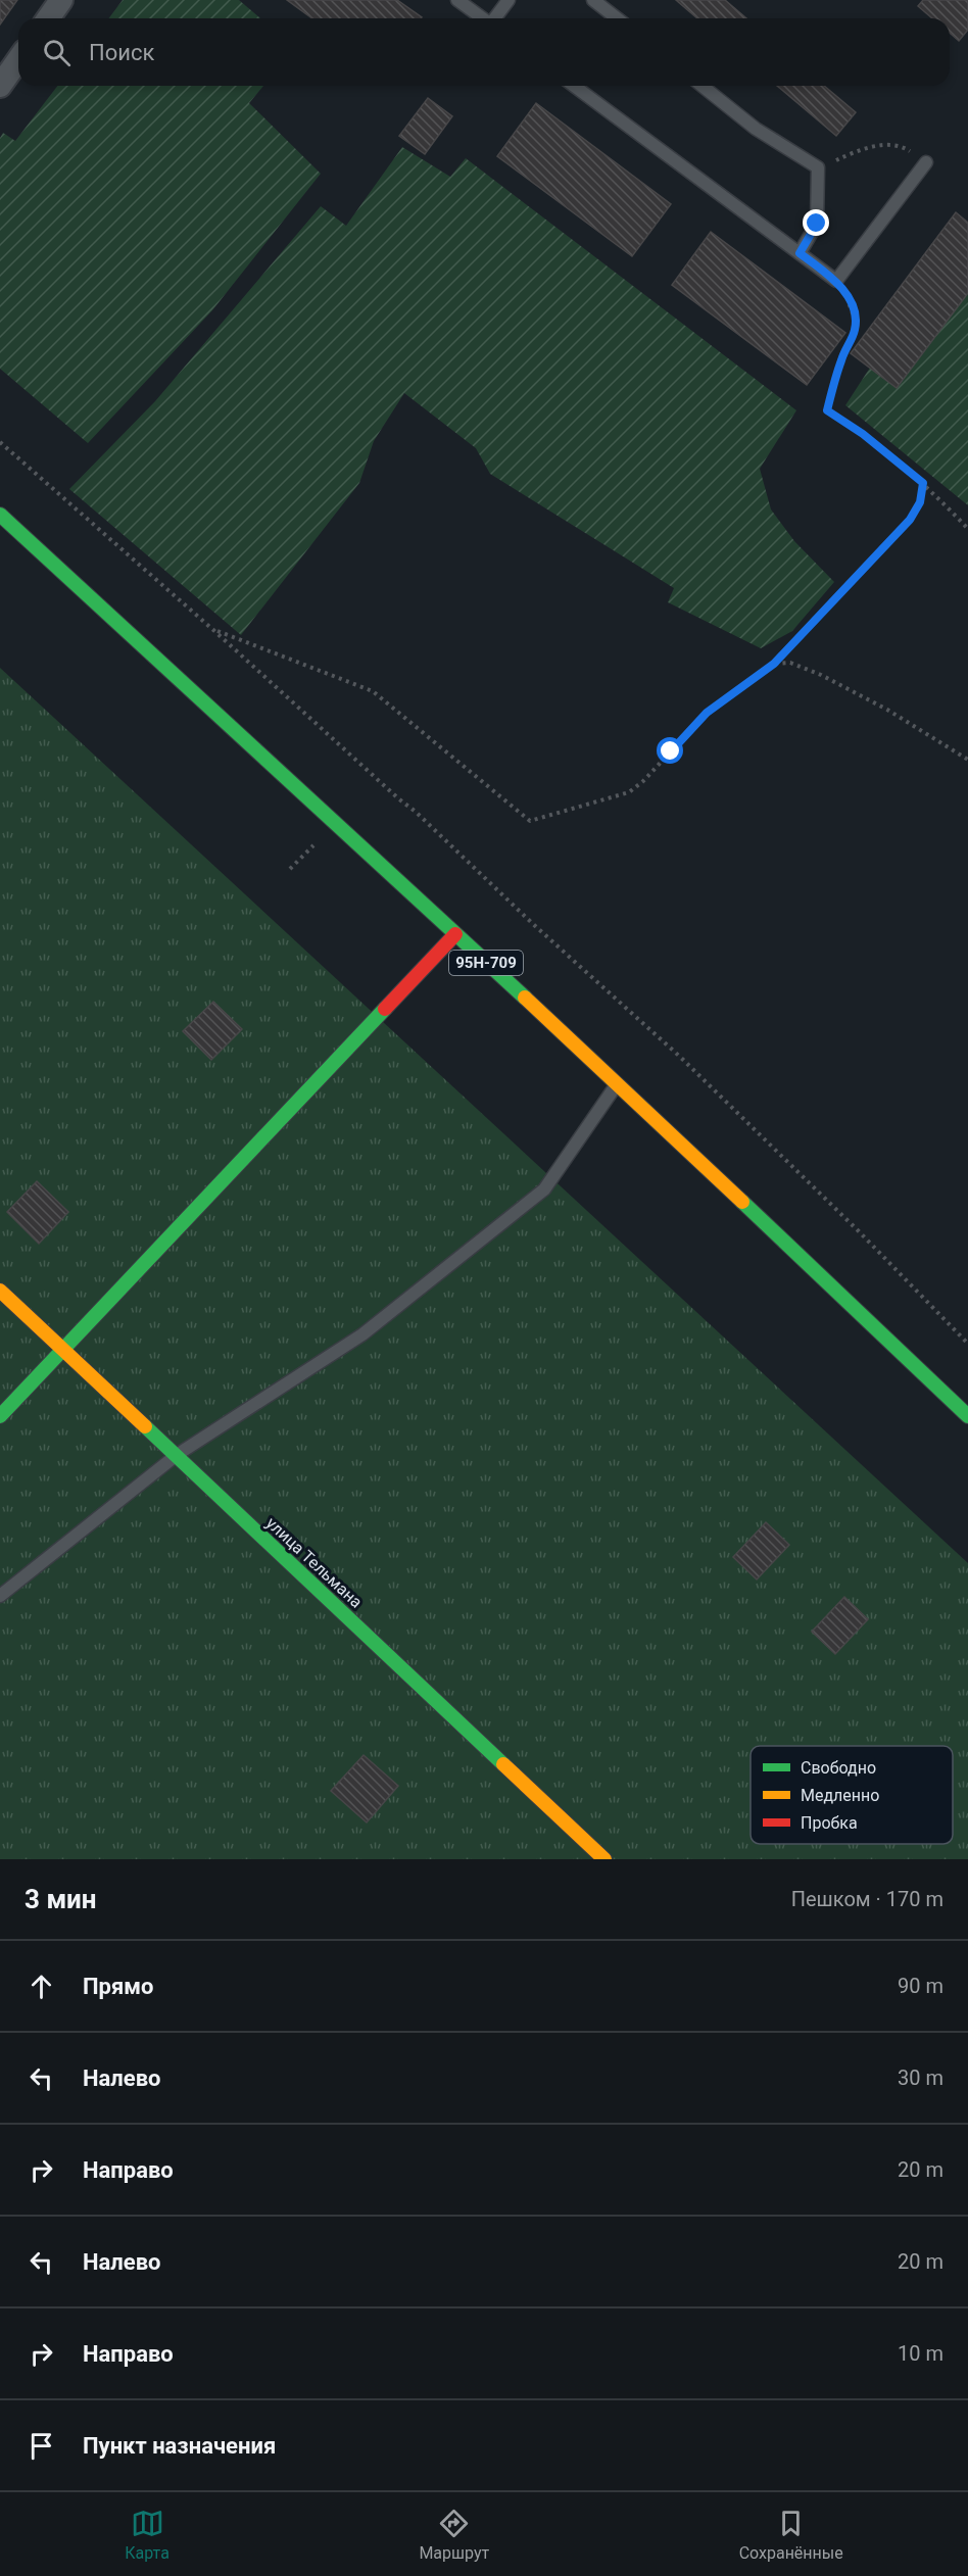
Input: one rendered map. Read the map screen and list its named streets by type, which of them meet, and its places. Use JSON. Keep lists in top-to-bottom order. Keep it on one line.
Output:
{"streets":{"street":["95Н-709","улица Тельмана"]},"legend":["Свободно","Медленно","Пробка"],"page":{"search":"Поиск","heading":["3 мин","Пешком · 170 m"],"list":[["Прямо","90 m"],["Налево","30 m"],["Направо","20 m"],["Налево","20 m"],["Направо","10 m"],"Пункт назначения"],"nav":["Карта","Маршрут","Сохранённые"]}}
